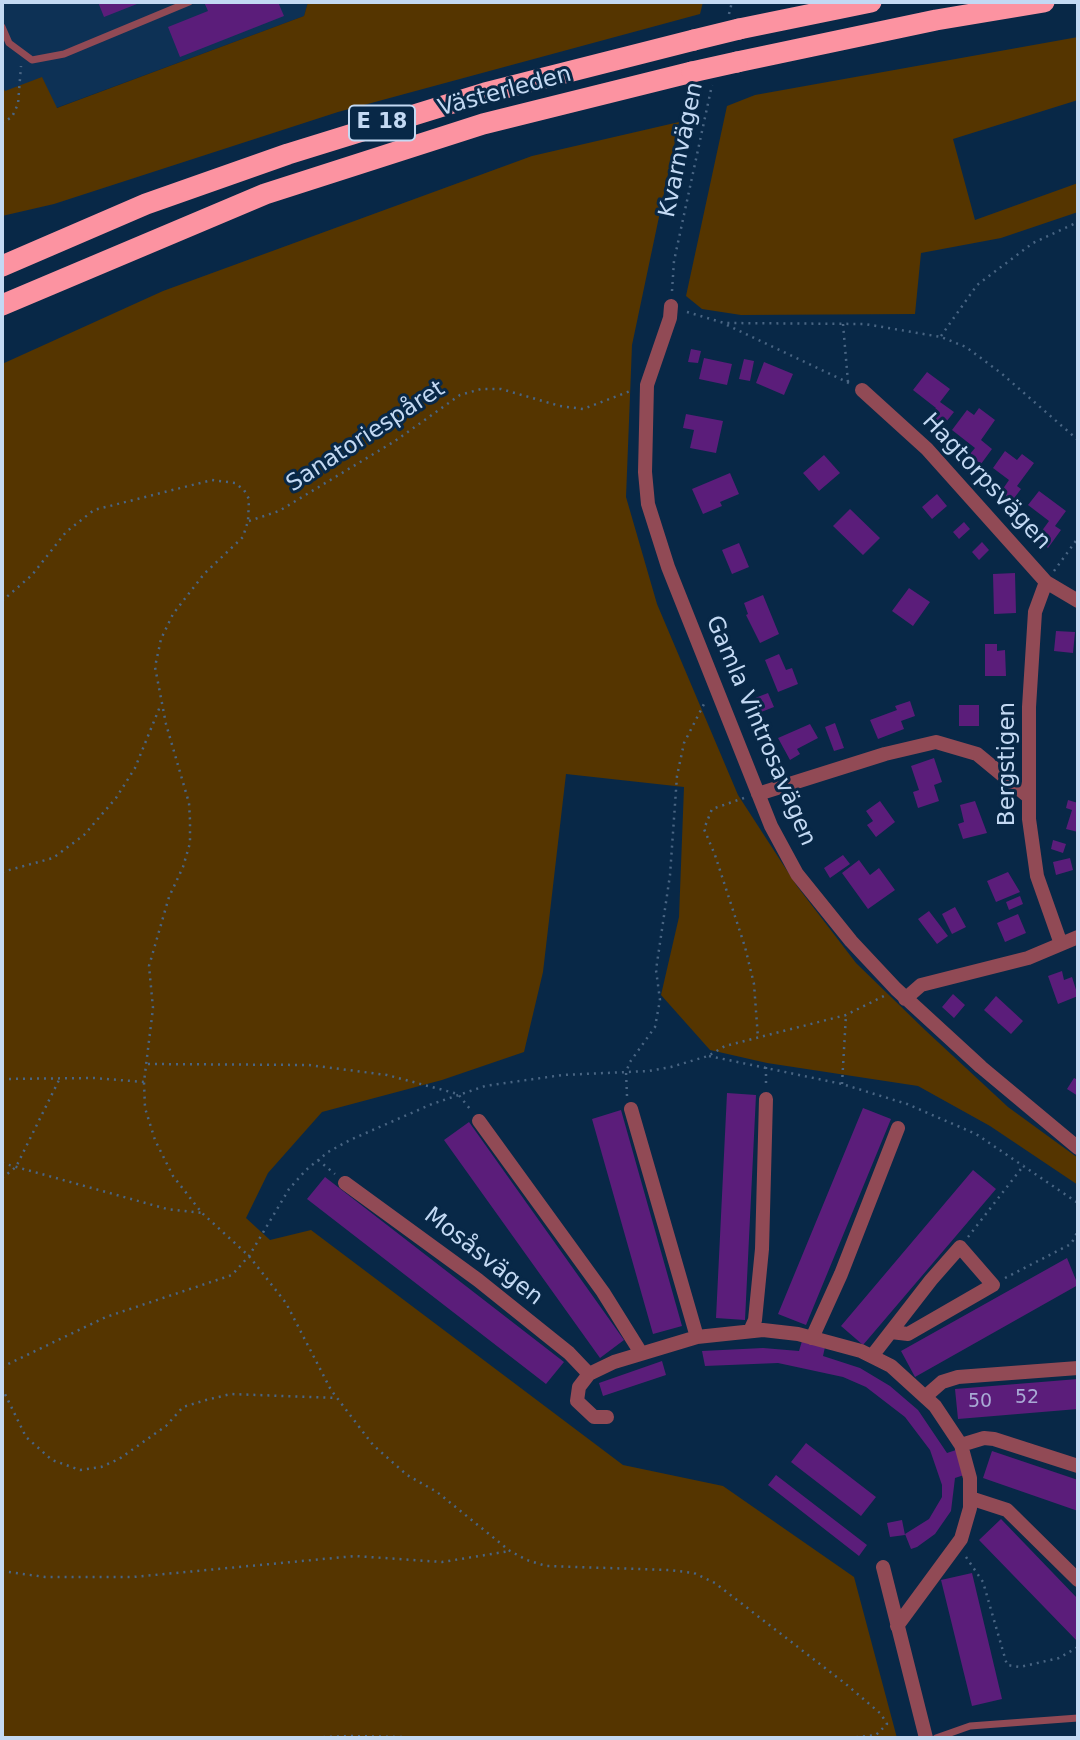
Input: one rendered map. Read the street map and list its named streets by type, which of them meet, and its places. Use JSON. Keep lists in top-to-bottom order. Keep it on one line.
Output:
{"streets":{"highway":["Västerleden","E 18"],"street":["Hagtorpsvägen","Gamla Vintrosavägen","Bergstigen","Mosåsvägen"],"path":["Kvarnvägen","Sanatoriespåret"]},"crossings":[["Kvarnvägen","Gamla Vintrosavägen"],["Sanatoriespåret","Gamla Vintrosavägen"],["Hagtorpsvägen","Bergstigen"]],"house_numbers":["52","50"]}
